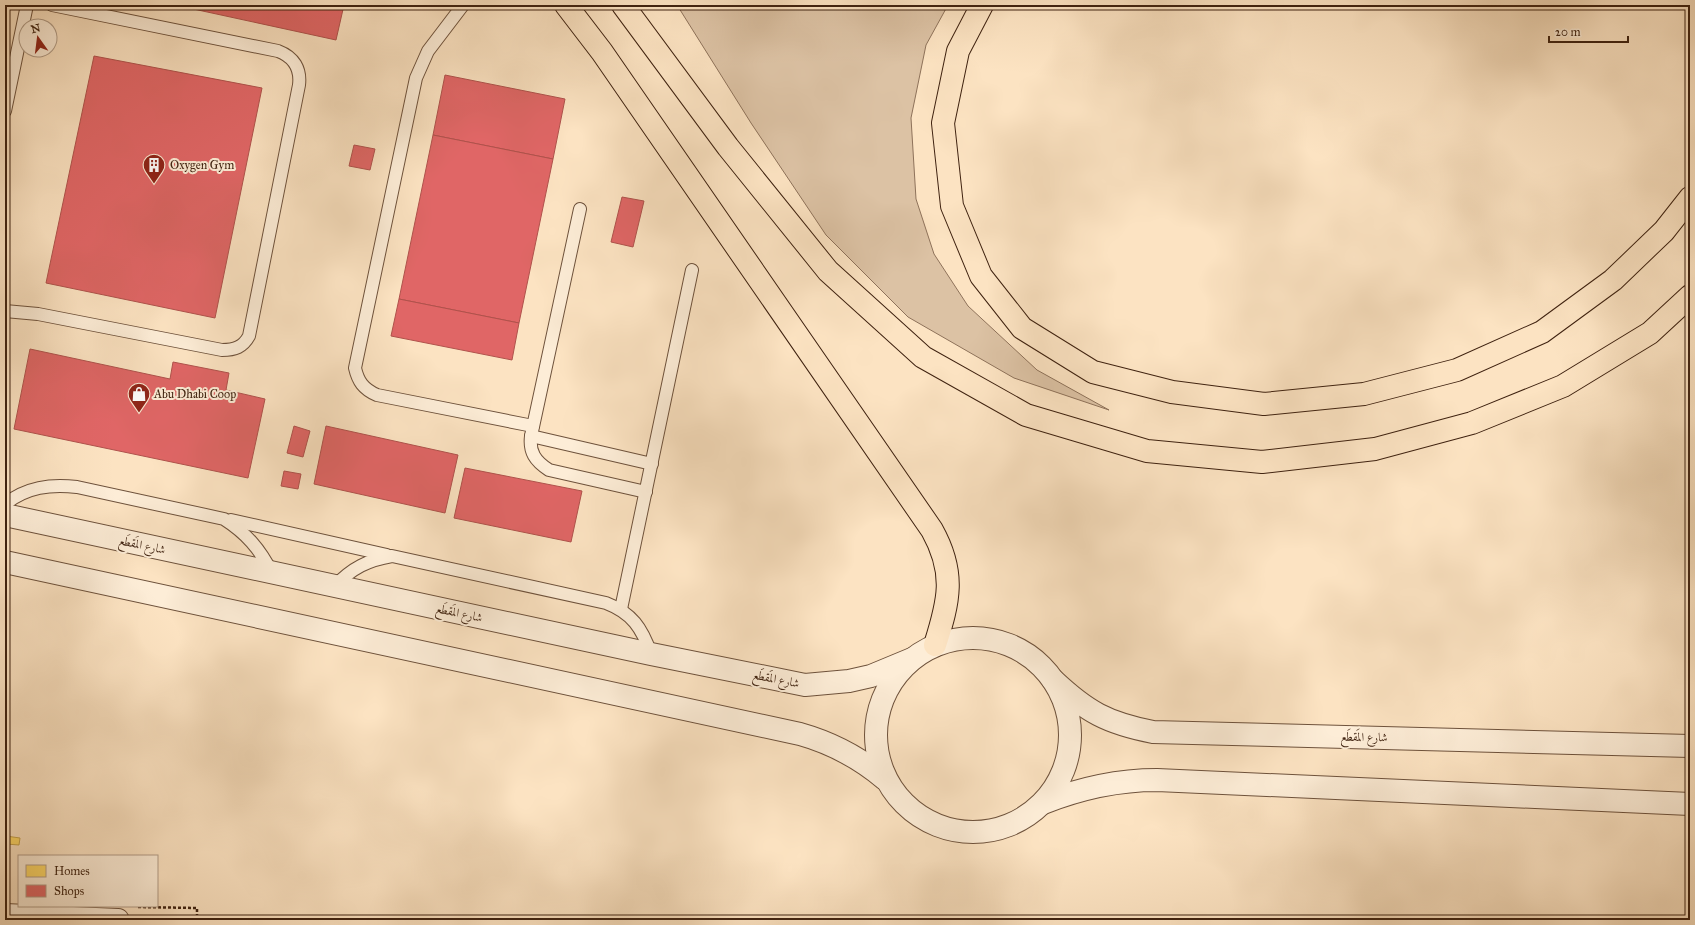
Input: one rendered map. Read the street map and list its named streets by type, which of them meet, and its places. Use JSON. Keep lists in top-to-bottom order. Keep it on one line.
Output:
{"streets":{"street":["شارع المَقطَع"]},"places":{"building":["Oxygen Gym"],"shop":["Abu Dhabi Coop"]},"legend":["Homes","Shops"],"scale_bar":"20 m","north":"top"}
